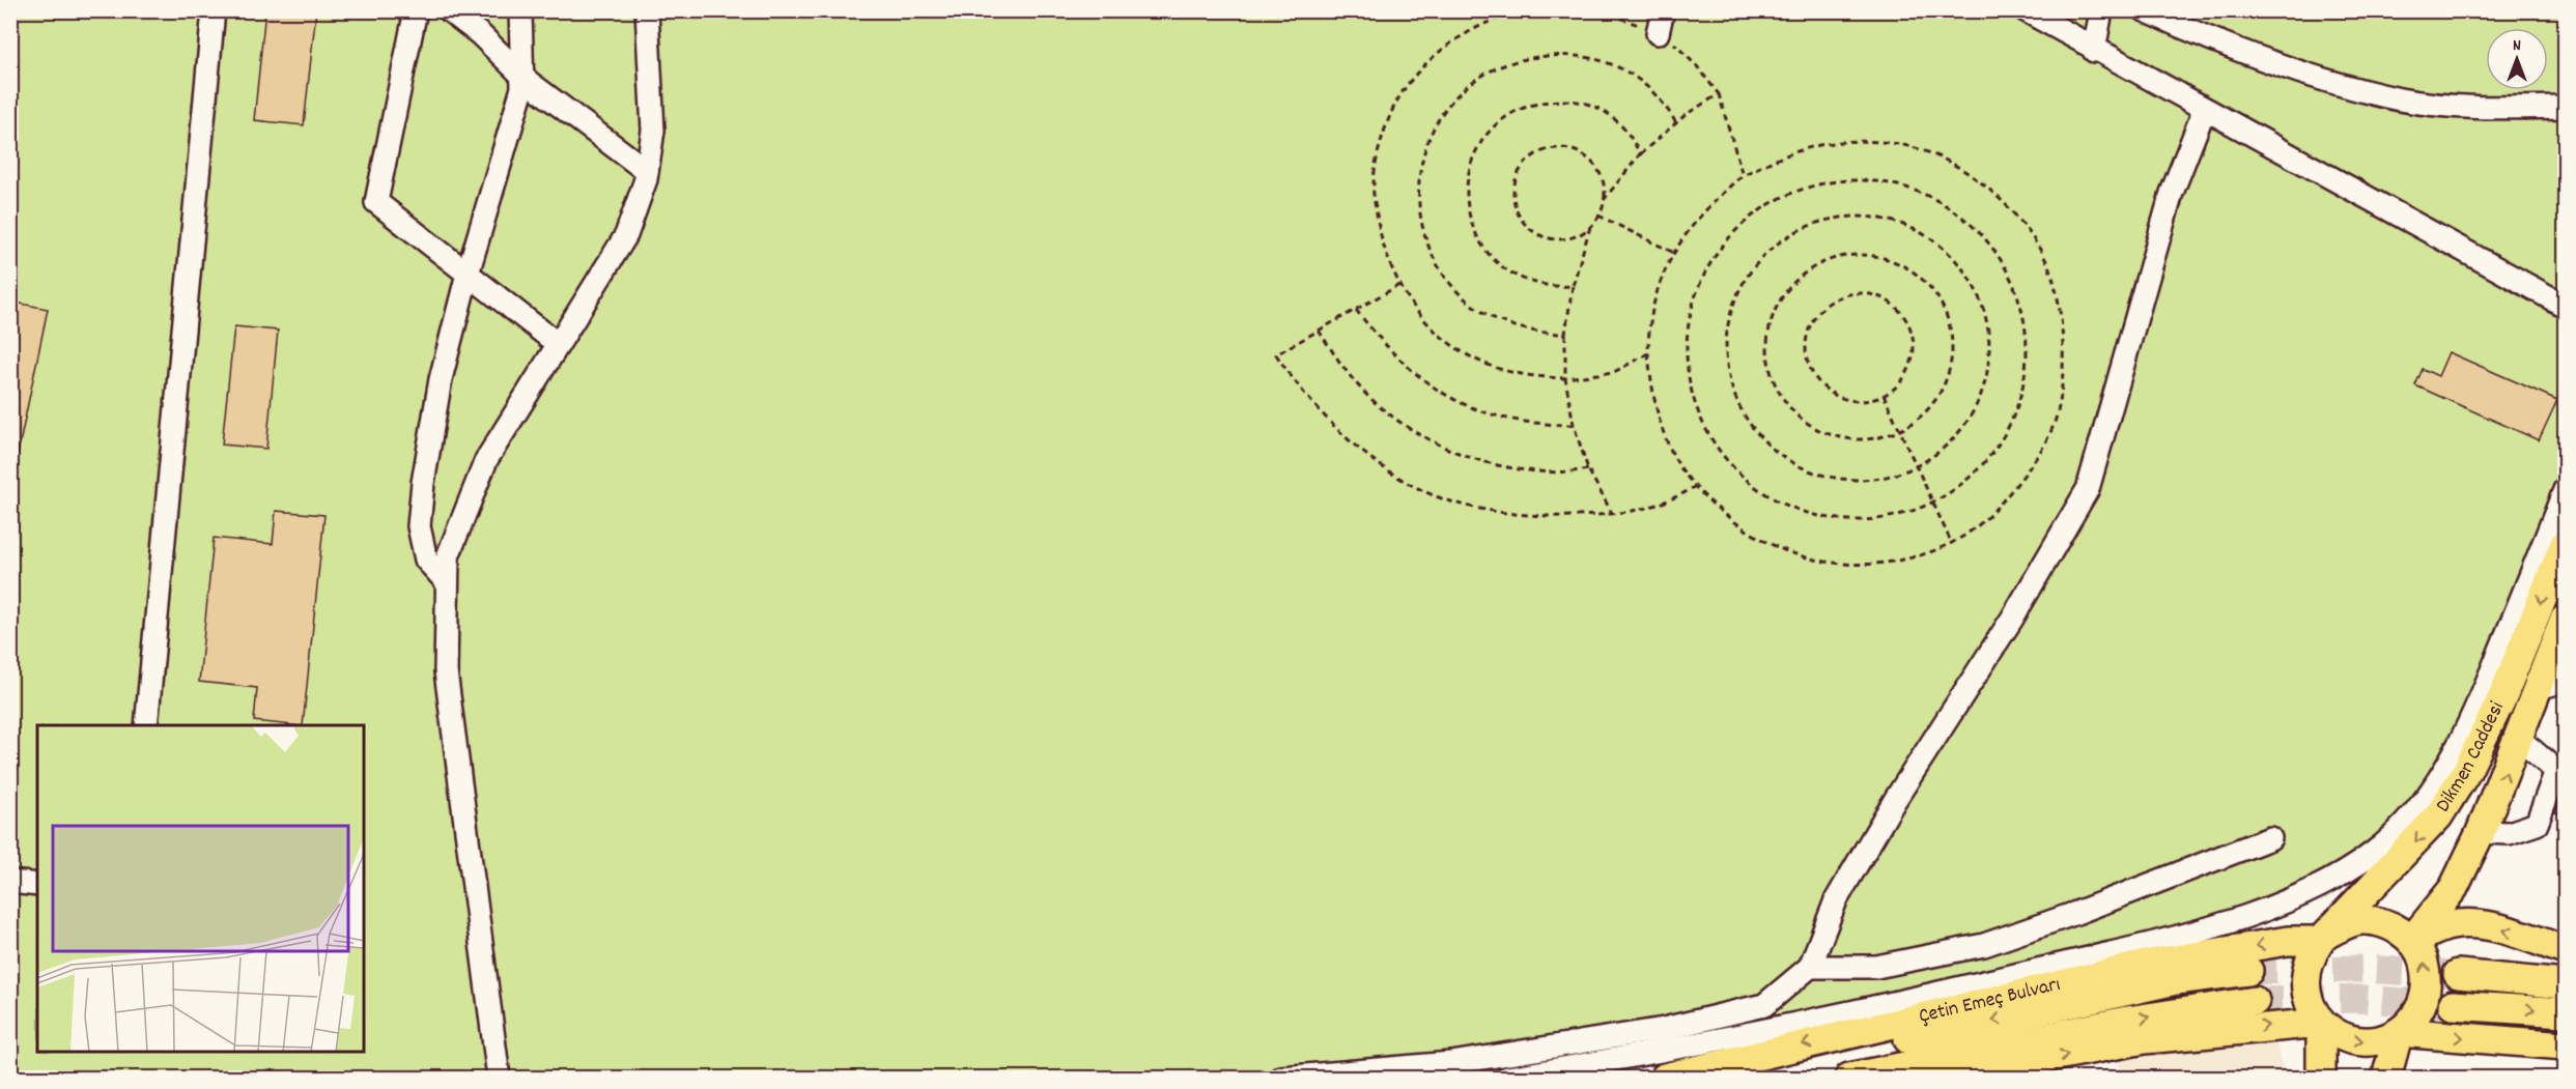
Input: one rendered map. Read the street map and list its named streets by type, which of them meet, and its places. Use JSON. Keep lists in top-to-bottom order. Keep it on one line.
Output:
{"streets":{"main road":["Dikmen Caddesi","Çetin Emeç Bulvarı"]},"crossings":[["Dikmen Caddesi","Çetin Emeç Bulvarı"]],"north":"top"}
